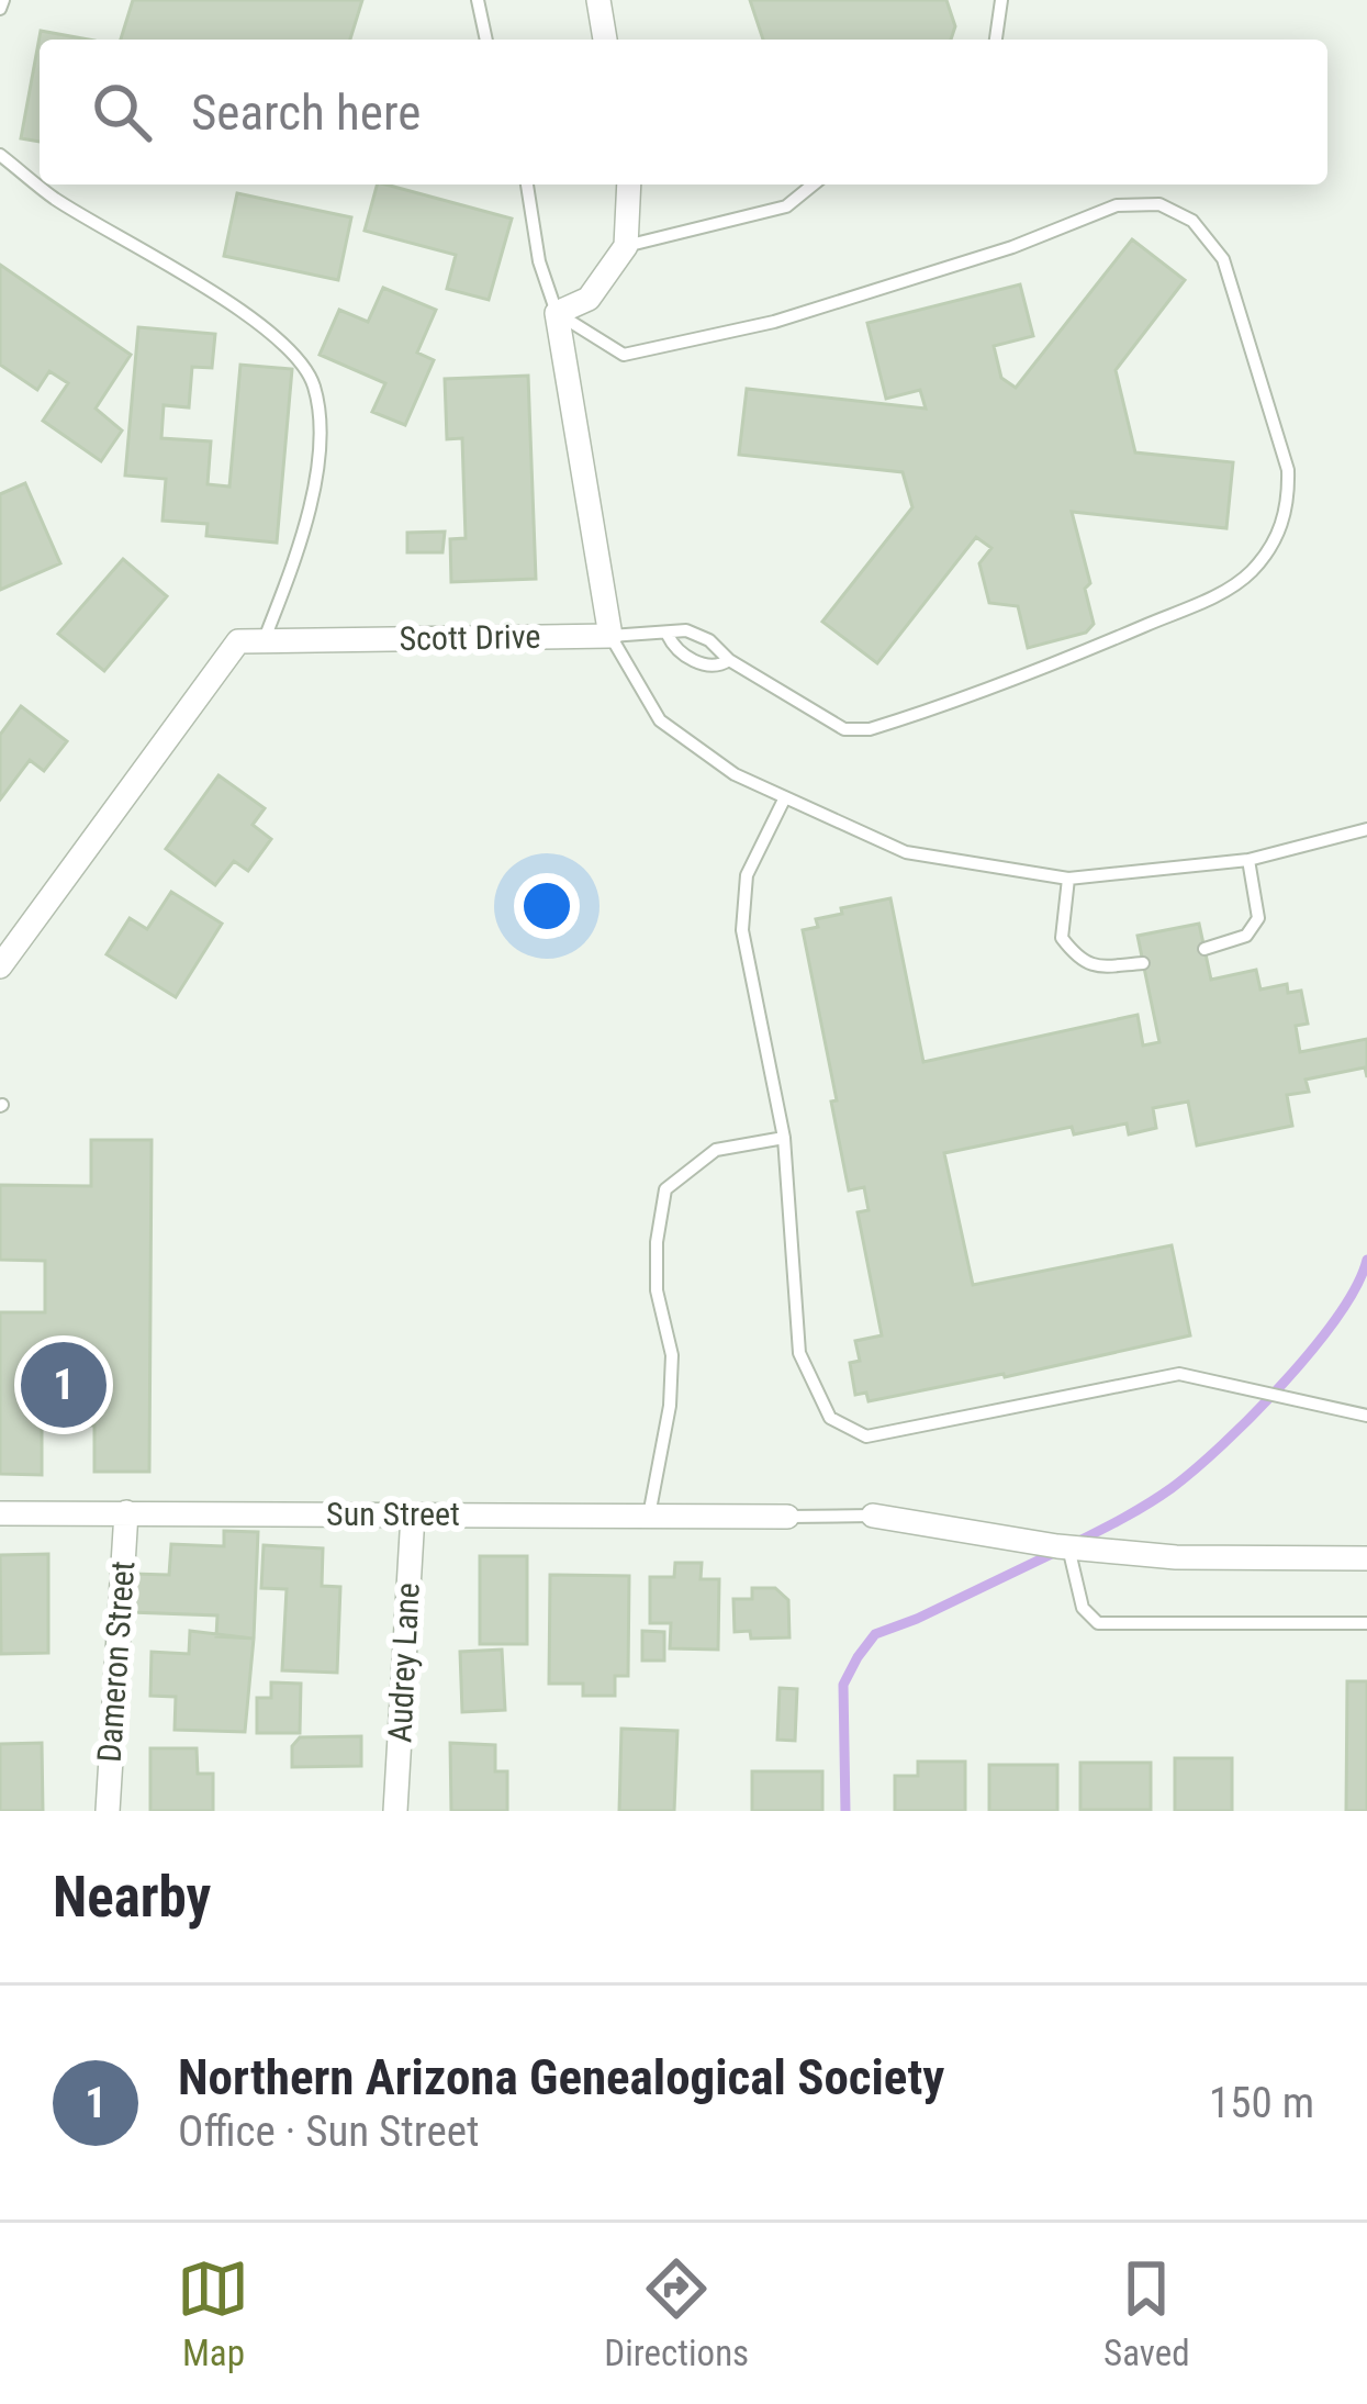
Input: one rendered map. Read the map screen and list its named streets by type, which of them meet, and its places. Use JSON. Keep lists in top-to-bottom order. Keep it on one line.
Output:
{"streets":{"street":["Scott Drive","Sun Street","Dameron Street","Audrey Lane"]},"crossings":[["Sun Street","Dameron Street"],["Sun Street","Audrey Lane"]],"page":{"search":"Search here","pins":"1","heading":"Nearby","list":[{"mark":"1","name":"Northern Arizona Genealogical Society","note":"Office · Sun Street","value":"150 m"}],"nav":["Map","Directions","Saved"]}}
